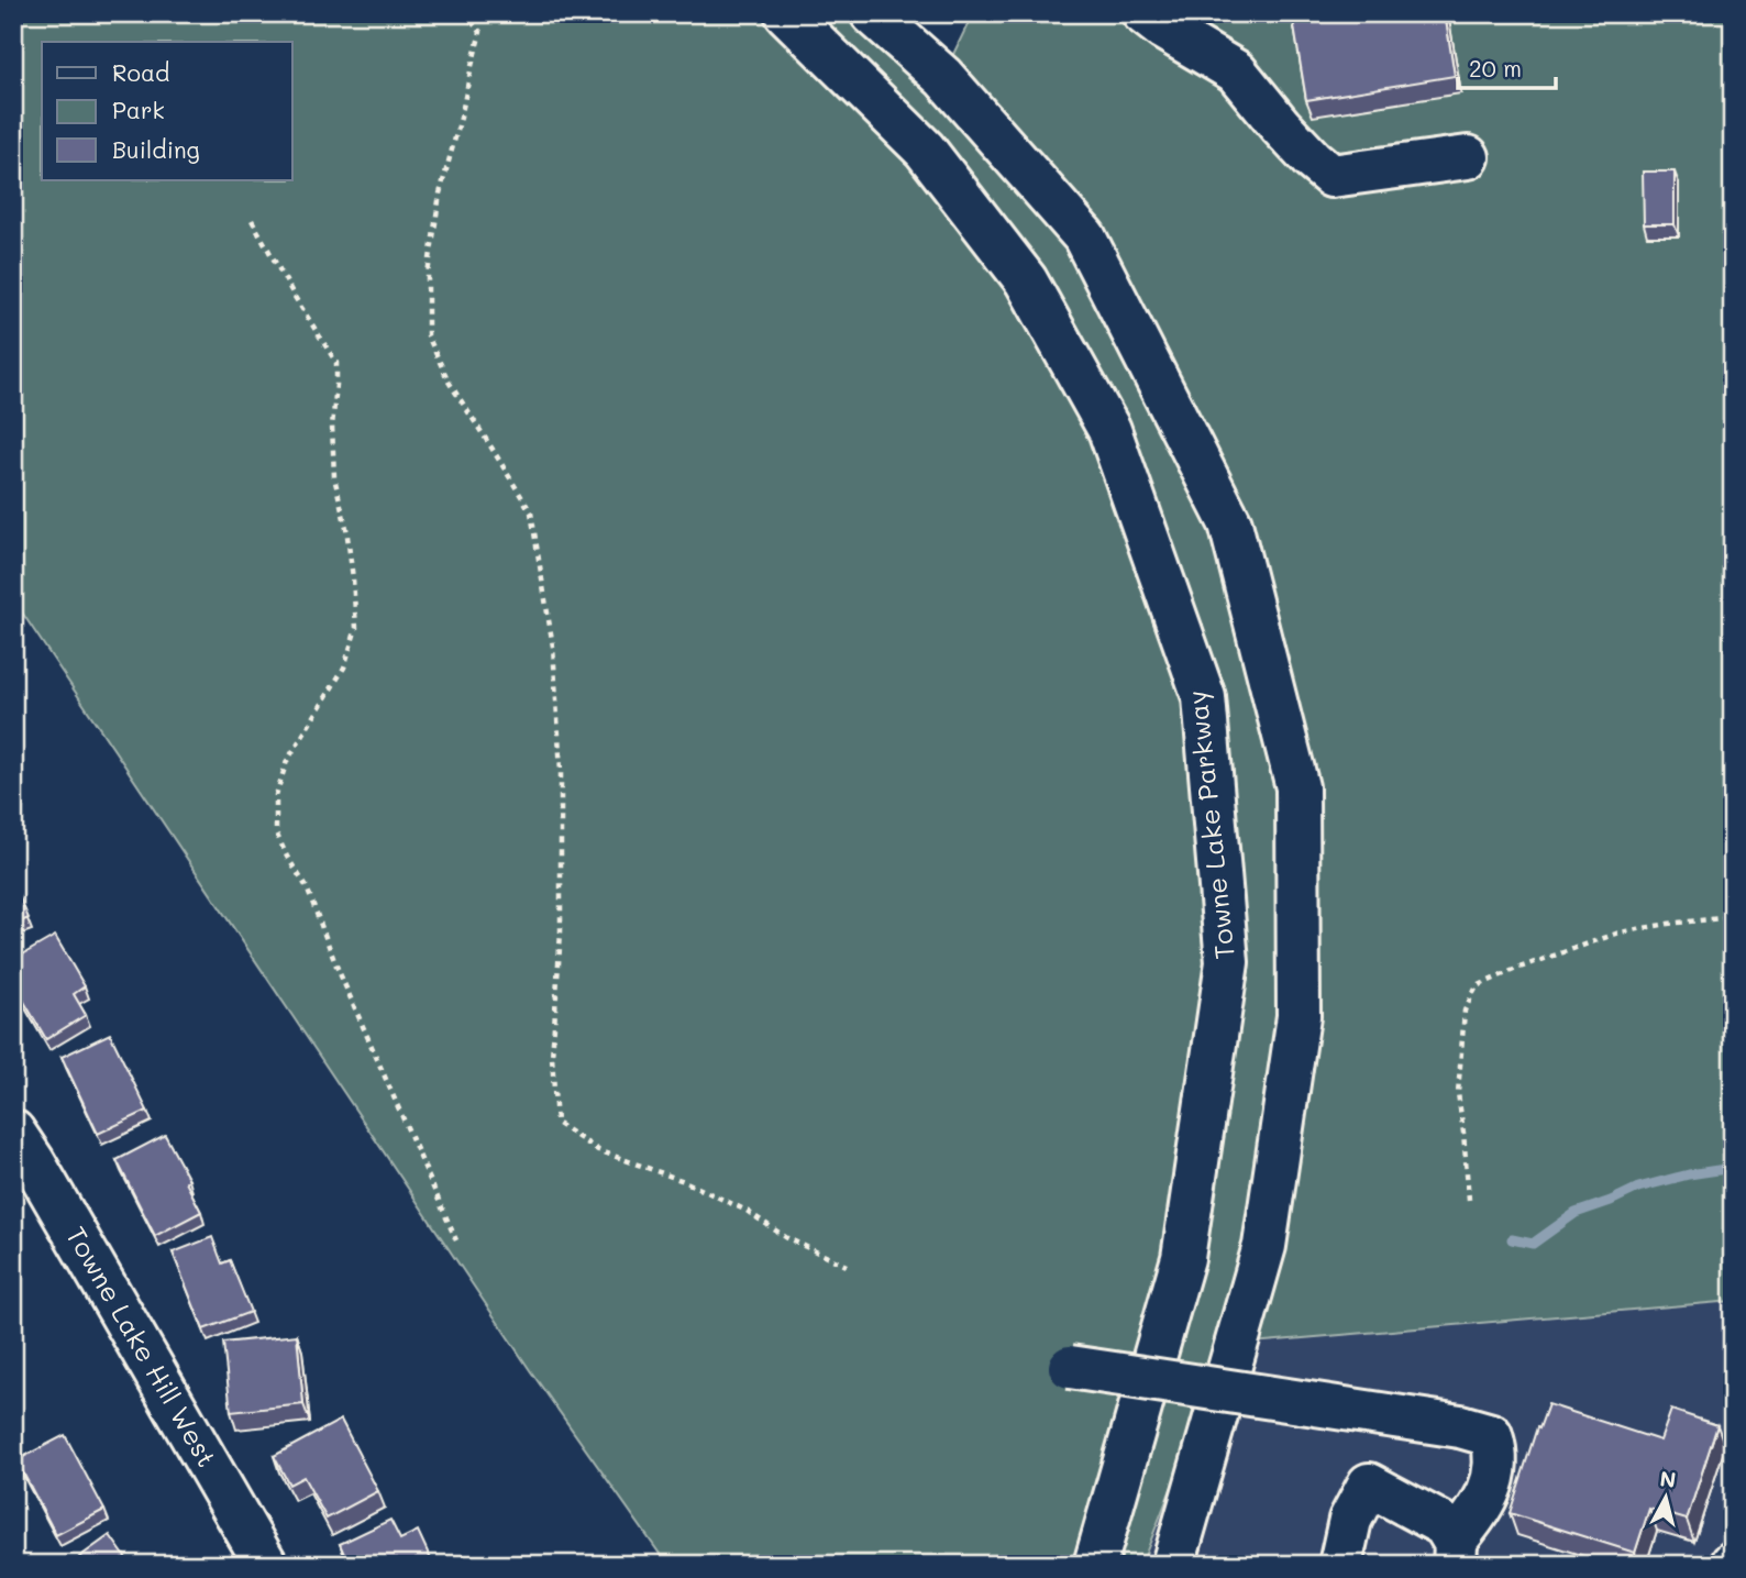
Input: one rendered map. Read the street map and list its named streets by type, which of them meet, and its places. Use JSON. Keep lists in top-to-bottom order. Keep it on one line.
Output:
{"streets":{"main road":["Towne Lake Parkway","Towne Lake Hill West"]},"legend":["Road","Park","Building"],"scale_bar":"20 m","north":"top"}
